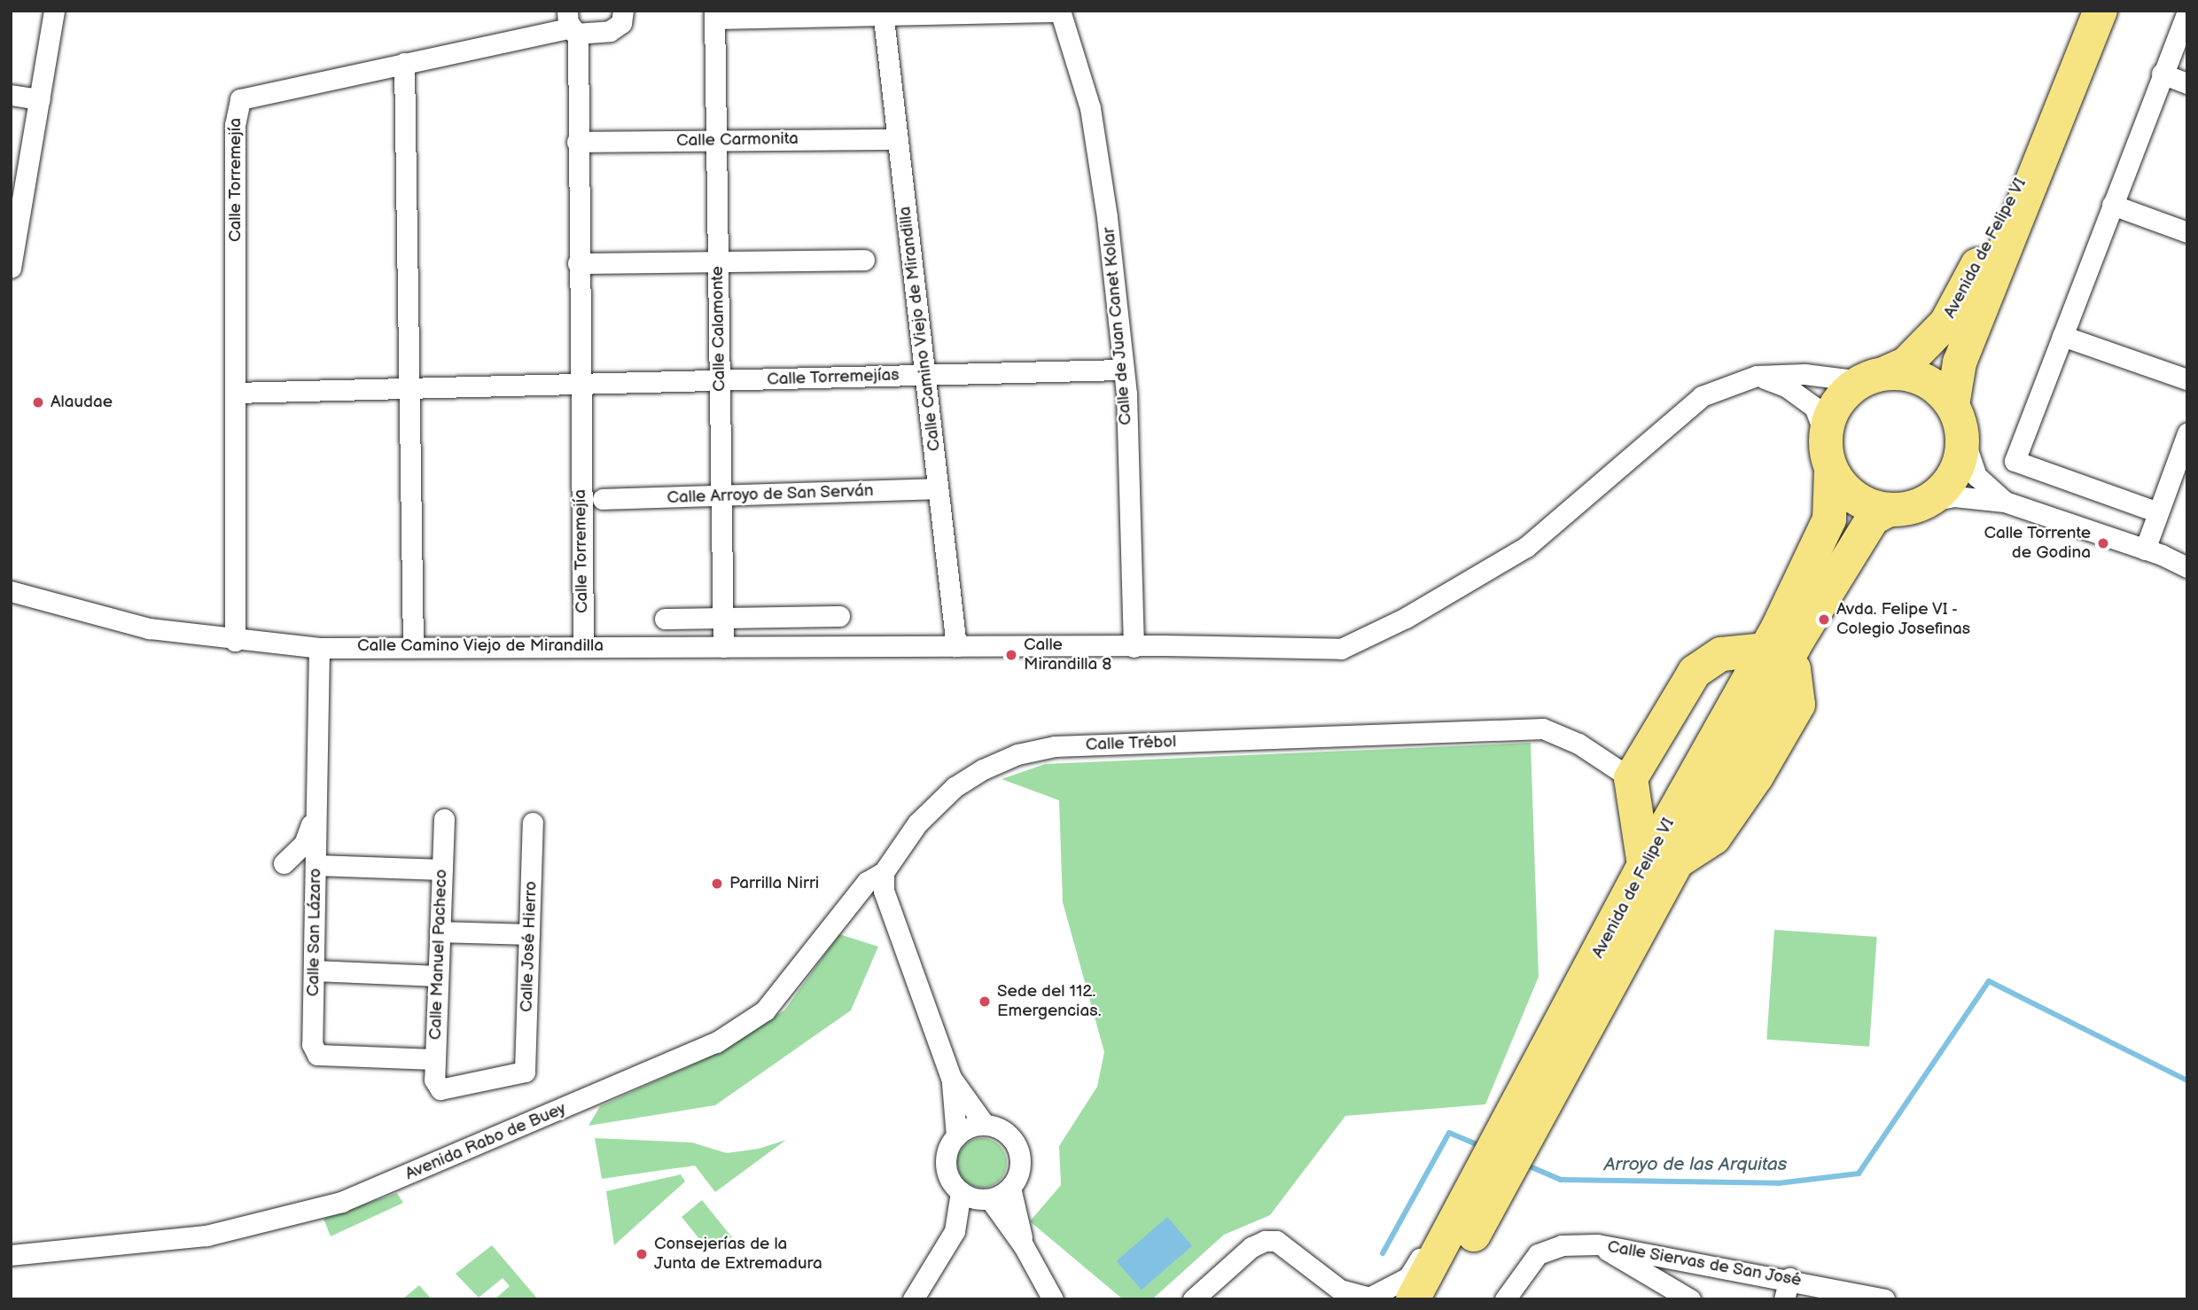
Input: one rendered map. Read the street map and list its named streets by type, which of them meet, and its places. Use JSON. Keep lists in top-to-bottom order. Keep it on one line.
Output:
{"streets":{"highway":["Avenida de Felipe VI"],"street":["Calle Carmonita","Calle Torremejía","Calle de Juan Canet Kolar","Calle Calamonte","Calle Camino Viejo de Mirandilla","Calle Torremejías","Calle Arroyo de San Serván","Calle Trébol","Calle San Lázaro","Calle José Hierro","Calle Manuel Pacheco","Avenida Rabo de Buey","Calle Siervas de San José"]},"crossings":[["Calle Carmonita","Calle Torremejía"],["Calle Carmonita","Calle Calamonte"],["Calle Carmonita","Calle Camino Viejo de Mirandilla"],["Calle Torremejía","Calle Camino Viejo de Mirandilla"],["Calle Torremejía","Calle Torremejías"],["Calle de Juan Canet Kolar","Calle Camino Viejo de Mirandilla"],["Calle de Juan Canet Kolar","Calle Torremejías"],["Calle Calamonte","Calle Camino Viejo de Mirandilla"],["Calle Calamonte","Calle Torremejías"],["Calle Calamonte","Calle Arroyo de San Serván"],["Calle Camino Viejo de Mirandilla","Calle Torremejías"],["Calle Camino Viejo de Mirandilla","Calle Arroyo de San Serván"],["Calle Camino Viejo de Mirandilla","Calle San Lázaro"],["Calle Trébol","Avenida Rabo de Buey"],["Calle San Lázaro","Calle Manuel Pacheco"],["Calle José Hierro","Calle Manuel Pacheco"]],"water":["Arroyo de las Arquitas"],"places":["Alaudae","Calle Torrente de Godina","Avda. Felipe VI - Colegio Josefinas","Calle Mirandilla 8","Parrilla Nirri","Sede del 112. Emergencias.","Consejerías de la Junta de Extremadura"]}
